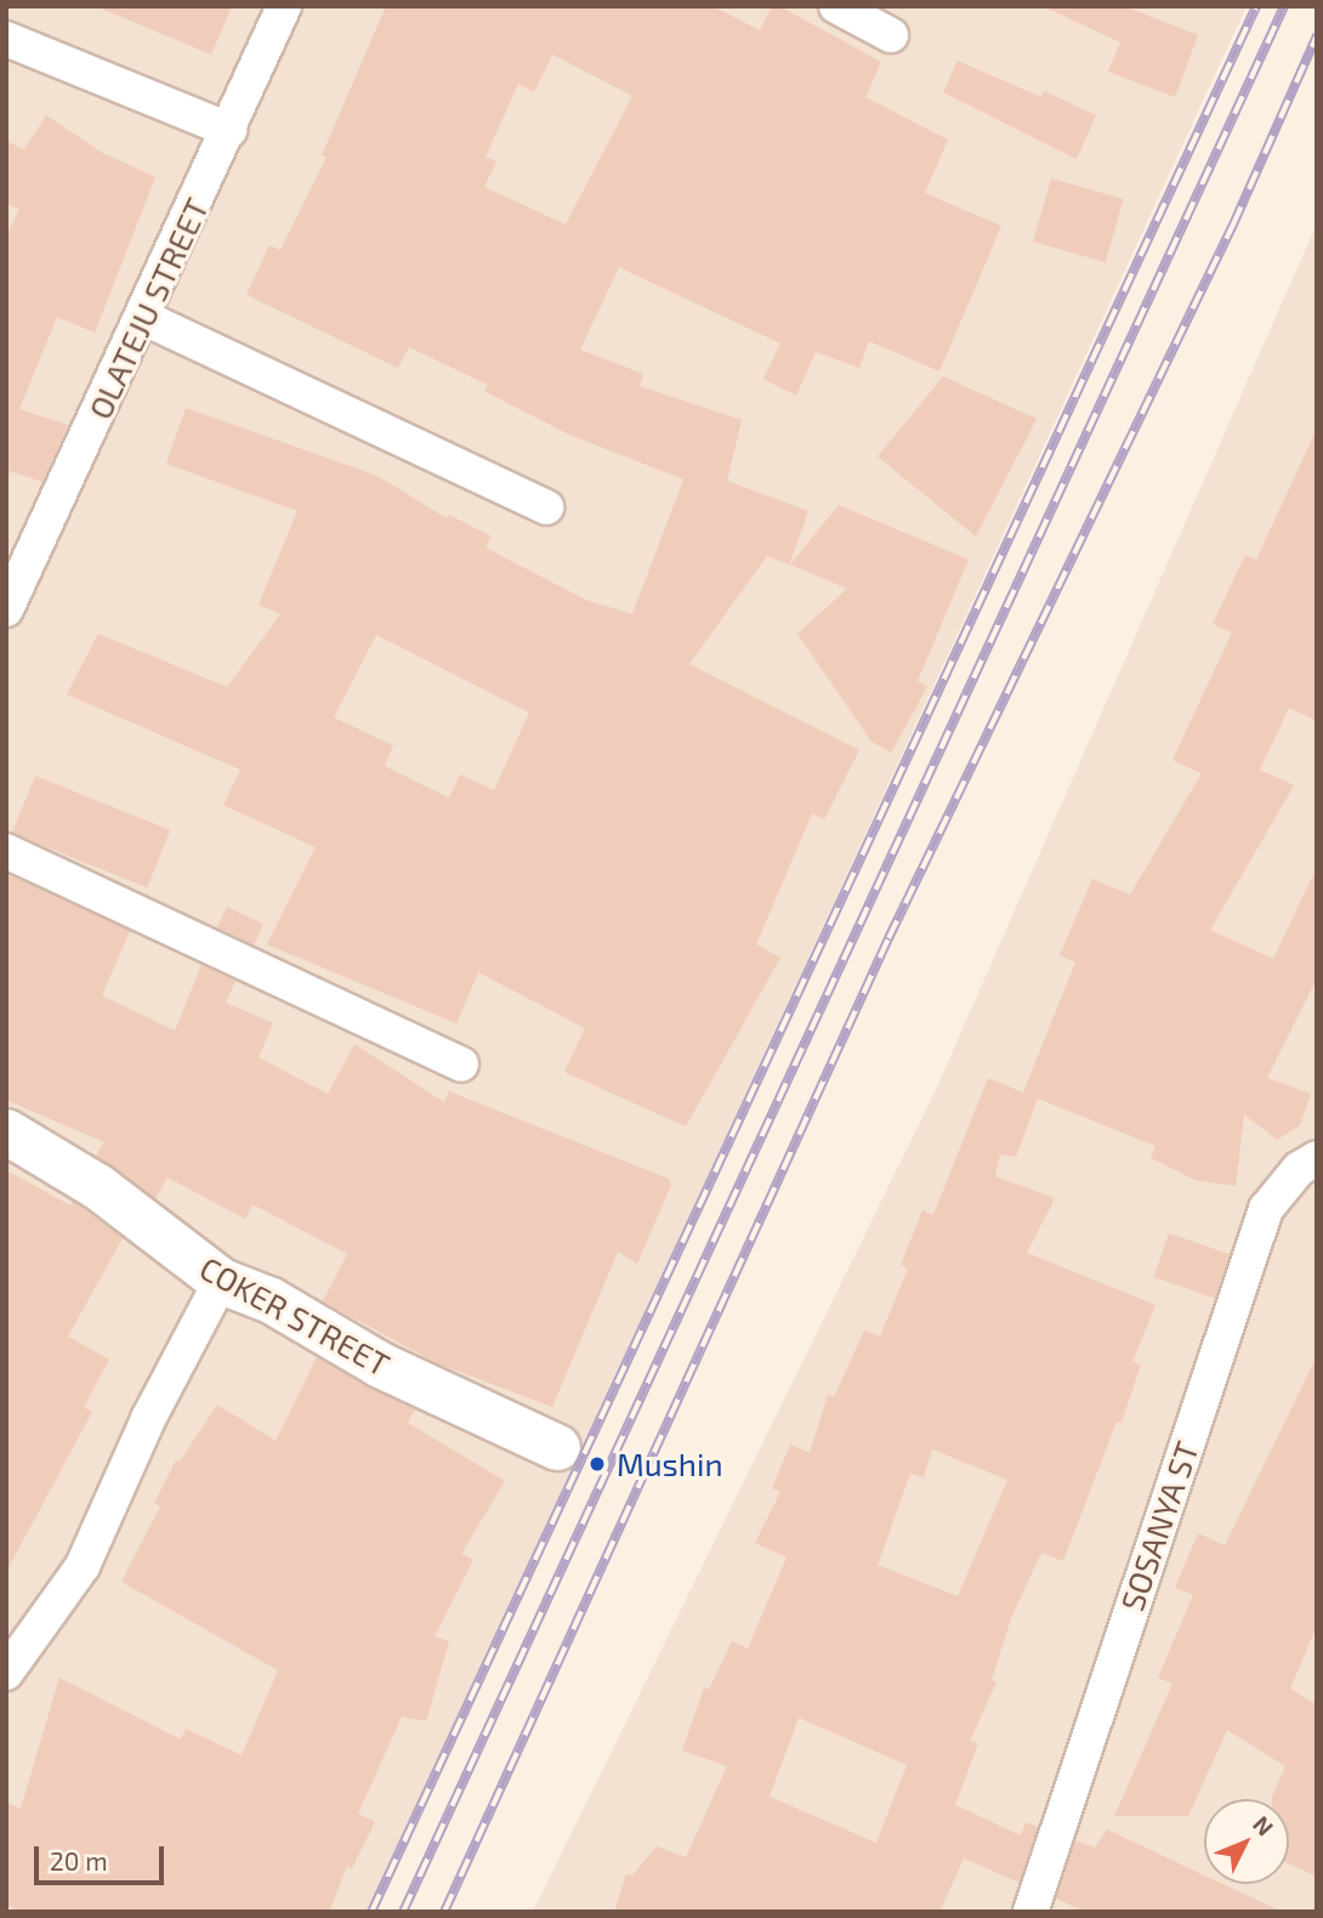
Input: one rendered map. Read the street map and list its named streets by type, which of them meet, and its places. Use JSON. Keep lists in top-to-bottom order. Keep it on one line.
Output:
{"streets":{"street":["OLATEJU STREET","COKER STREET","SOSANYA ST"]},"places":["Mushin"],"scale_bar":"20 m","north":"top right"}
